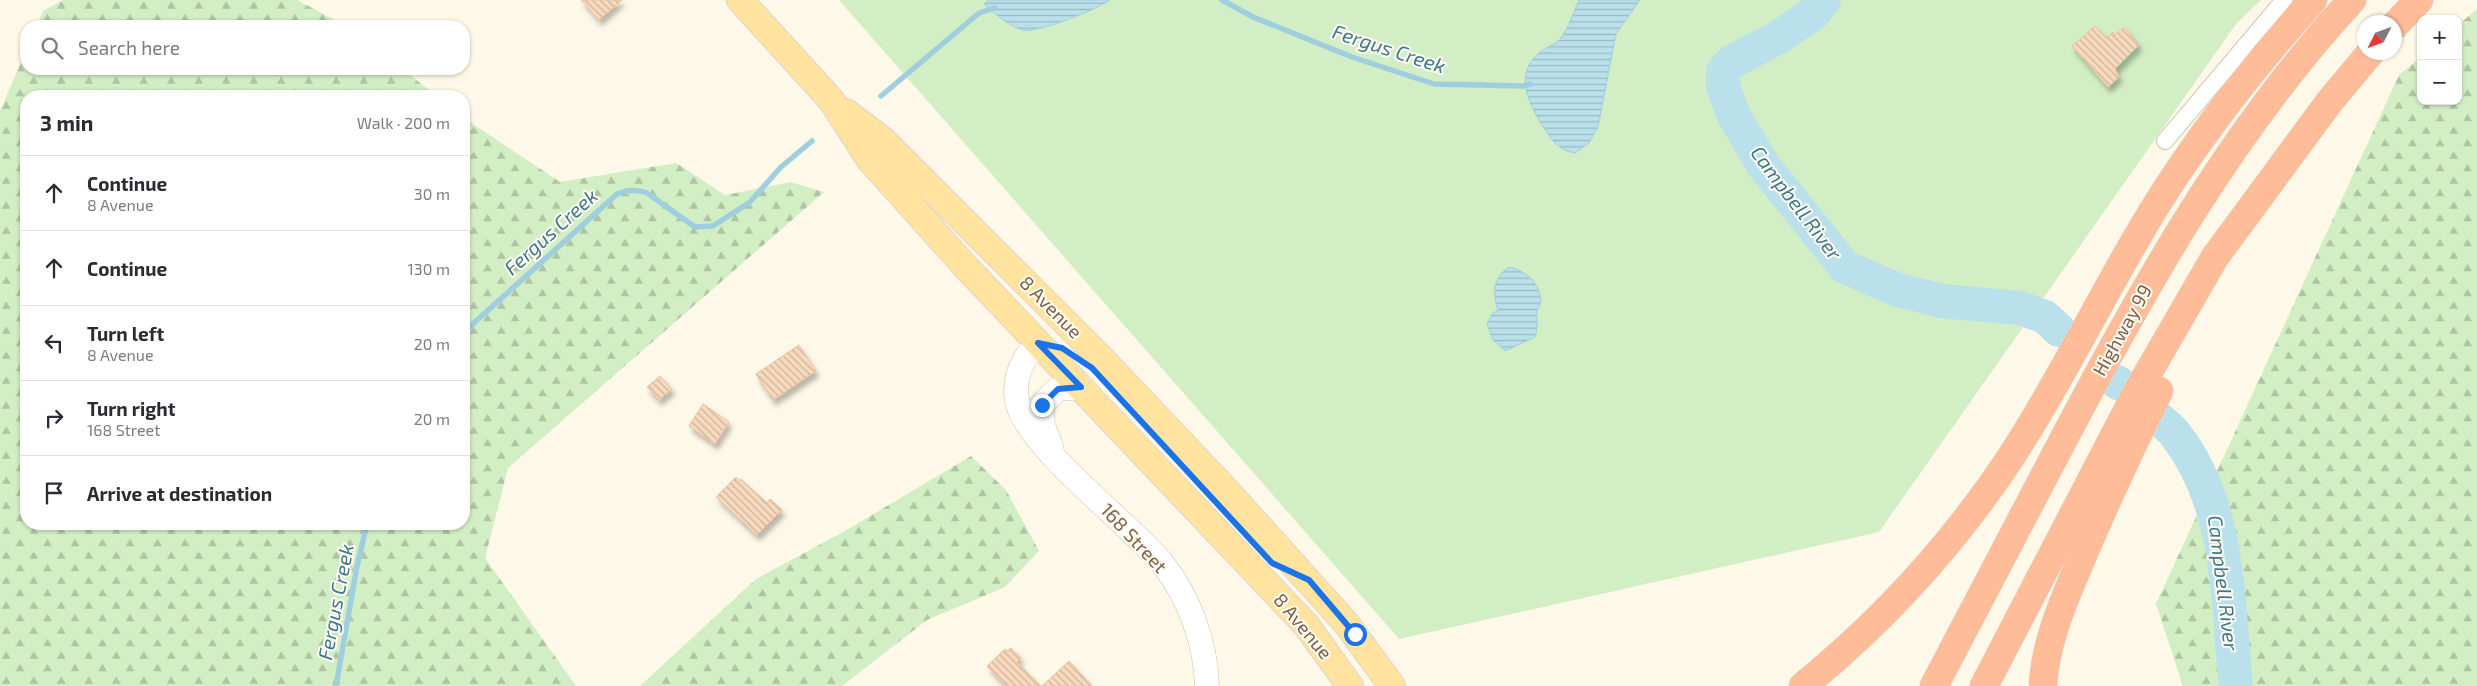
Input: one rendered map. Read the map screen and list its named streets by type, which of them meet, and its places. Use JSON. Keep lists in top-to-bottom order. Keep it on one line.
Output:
{"streets":{"highway":["Highway 99"],"main road":["8 Avenue","168 Street"]},"crossings":[["8 Avenue","168 Street"]],"water":["Fergus Creek","Campbell River"],"north":"bottom left","page":{"map_buttons":["+","−"],"search":"Search here","heading":["3 min","Walk · 200 m"],"list":[["Continue","8 Avenue","30 m"],["Continue","130 m"],["Turn left","8 Avenue","20 m"],["Turn right","168 Street","20 m"],"Arrive at destination"]}}
